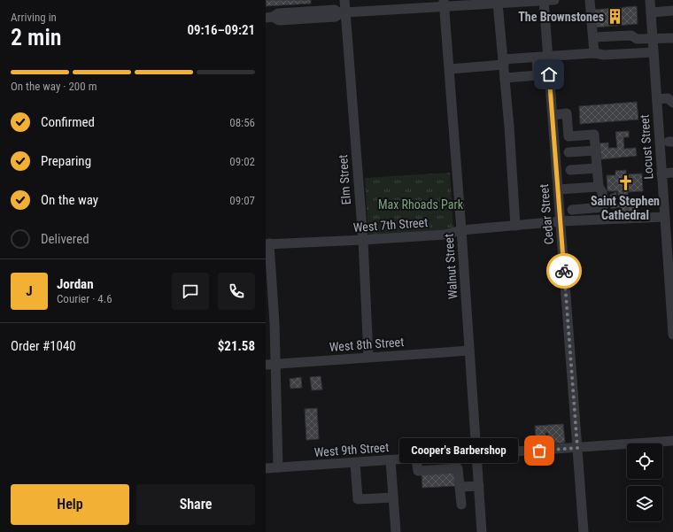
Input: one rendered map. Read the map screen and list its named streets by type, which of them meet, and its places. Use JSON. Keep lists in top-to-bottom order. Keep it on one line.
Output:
{"streets":{"street":["Locust Street","Elm Street","Cedar Street","West 7th Street","Walnut Street","West 8th Street","West 9th Street"]},"crossings":[["Locust Street","West 7th Street"],["Elm Street","West 7th Street"],["Elm Street","West 8th Street"],["Cedar Street","West 7th Street"],["Cedar Street","West 9th Street"],["West 7th Street","Walnut Street"],["Walnut Street","West 8th Street"],["Walnut Street","West 9th Street"]],"parks":["Max Rhoads Park"],"places":{"building":["The Brownstones"],"church":["Saint Stephen Cathedral"],"other":["Cooper's Barbershop"]},"page":{"heading":["2 min","Arriving in","09:16–09:21"],"panel":["Jordan","Courier · 4.6","Order #1040","$21.58"],"bar":"On the way · 200 m","list":[["Confirmed","08:56"],["Preparing","09:02"],["On the way","09:07"],"Delivered"],"round":"J","bubble":"Cooper's Barbershop","buttons":["Help","Share"]}}
